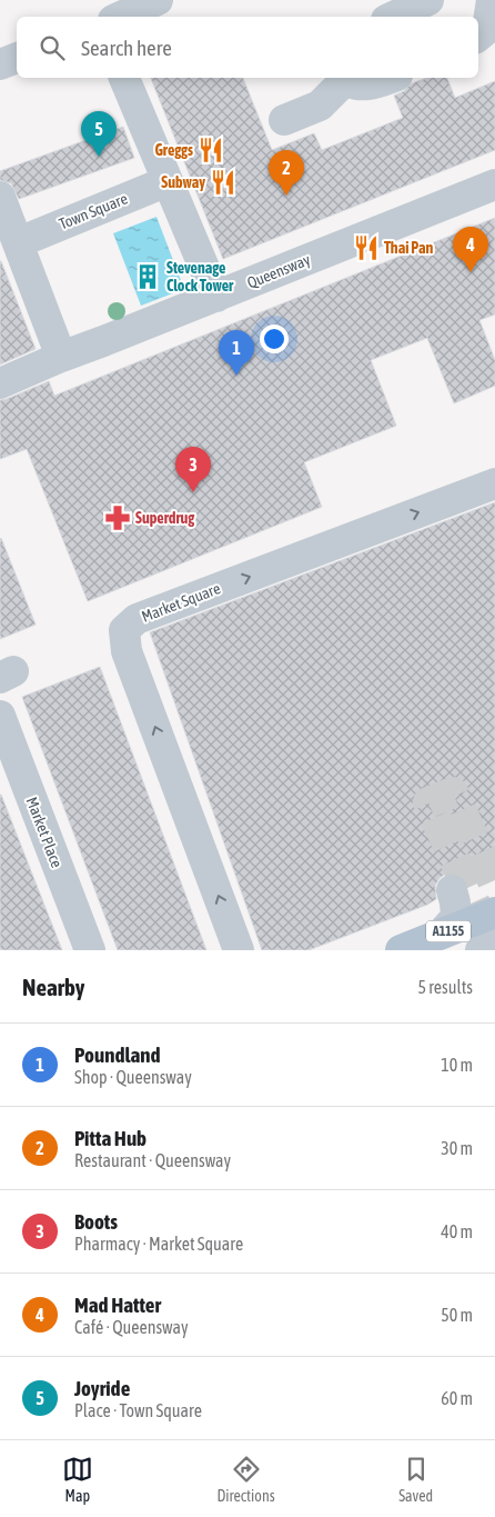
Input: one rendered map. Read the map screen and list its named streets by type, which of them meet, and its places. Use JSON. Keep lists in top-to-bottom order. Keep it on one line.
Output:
{"streets":{"main road":["A1155"],"street":["Town Square","Queensway","Market Square","Market Place"]},"places":{"restaurant":["Greggs","Subway","Thai Pan"],"building":["Stevenage Clock Tower"],"pharmacy":["Superdrug"]},"page":{"search":"Search here","pins":["5","2","4","1","3"],"heading":["Nearby","5 results"],"list":[{"mark":"1","name":"Poundland","note":"Shop · Queensway","value":"10 m"},{"mark":"2","name":"Pitta Hub","note":"Restaurant · Queensway","value":"30 m"},{"mark":"3","name":"Boots","note":"Pharmacy · Market Square","value":"40 m"},{"mark":"4","name":"Mad Hatter","note":"Café · Queensway","value":"50 m"},{"mark":"5","name":"Joyride","note":"Place · Town Square","value":"60 m"}],"nav":["Map","Directions","Saved"]}}
